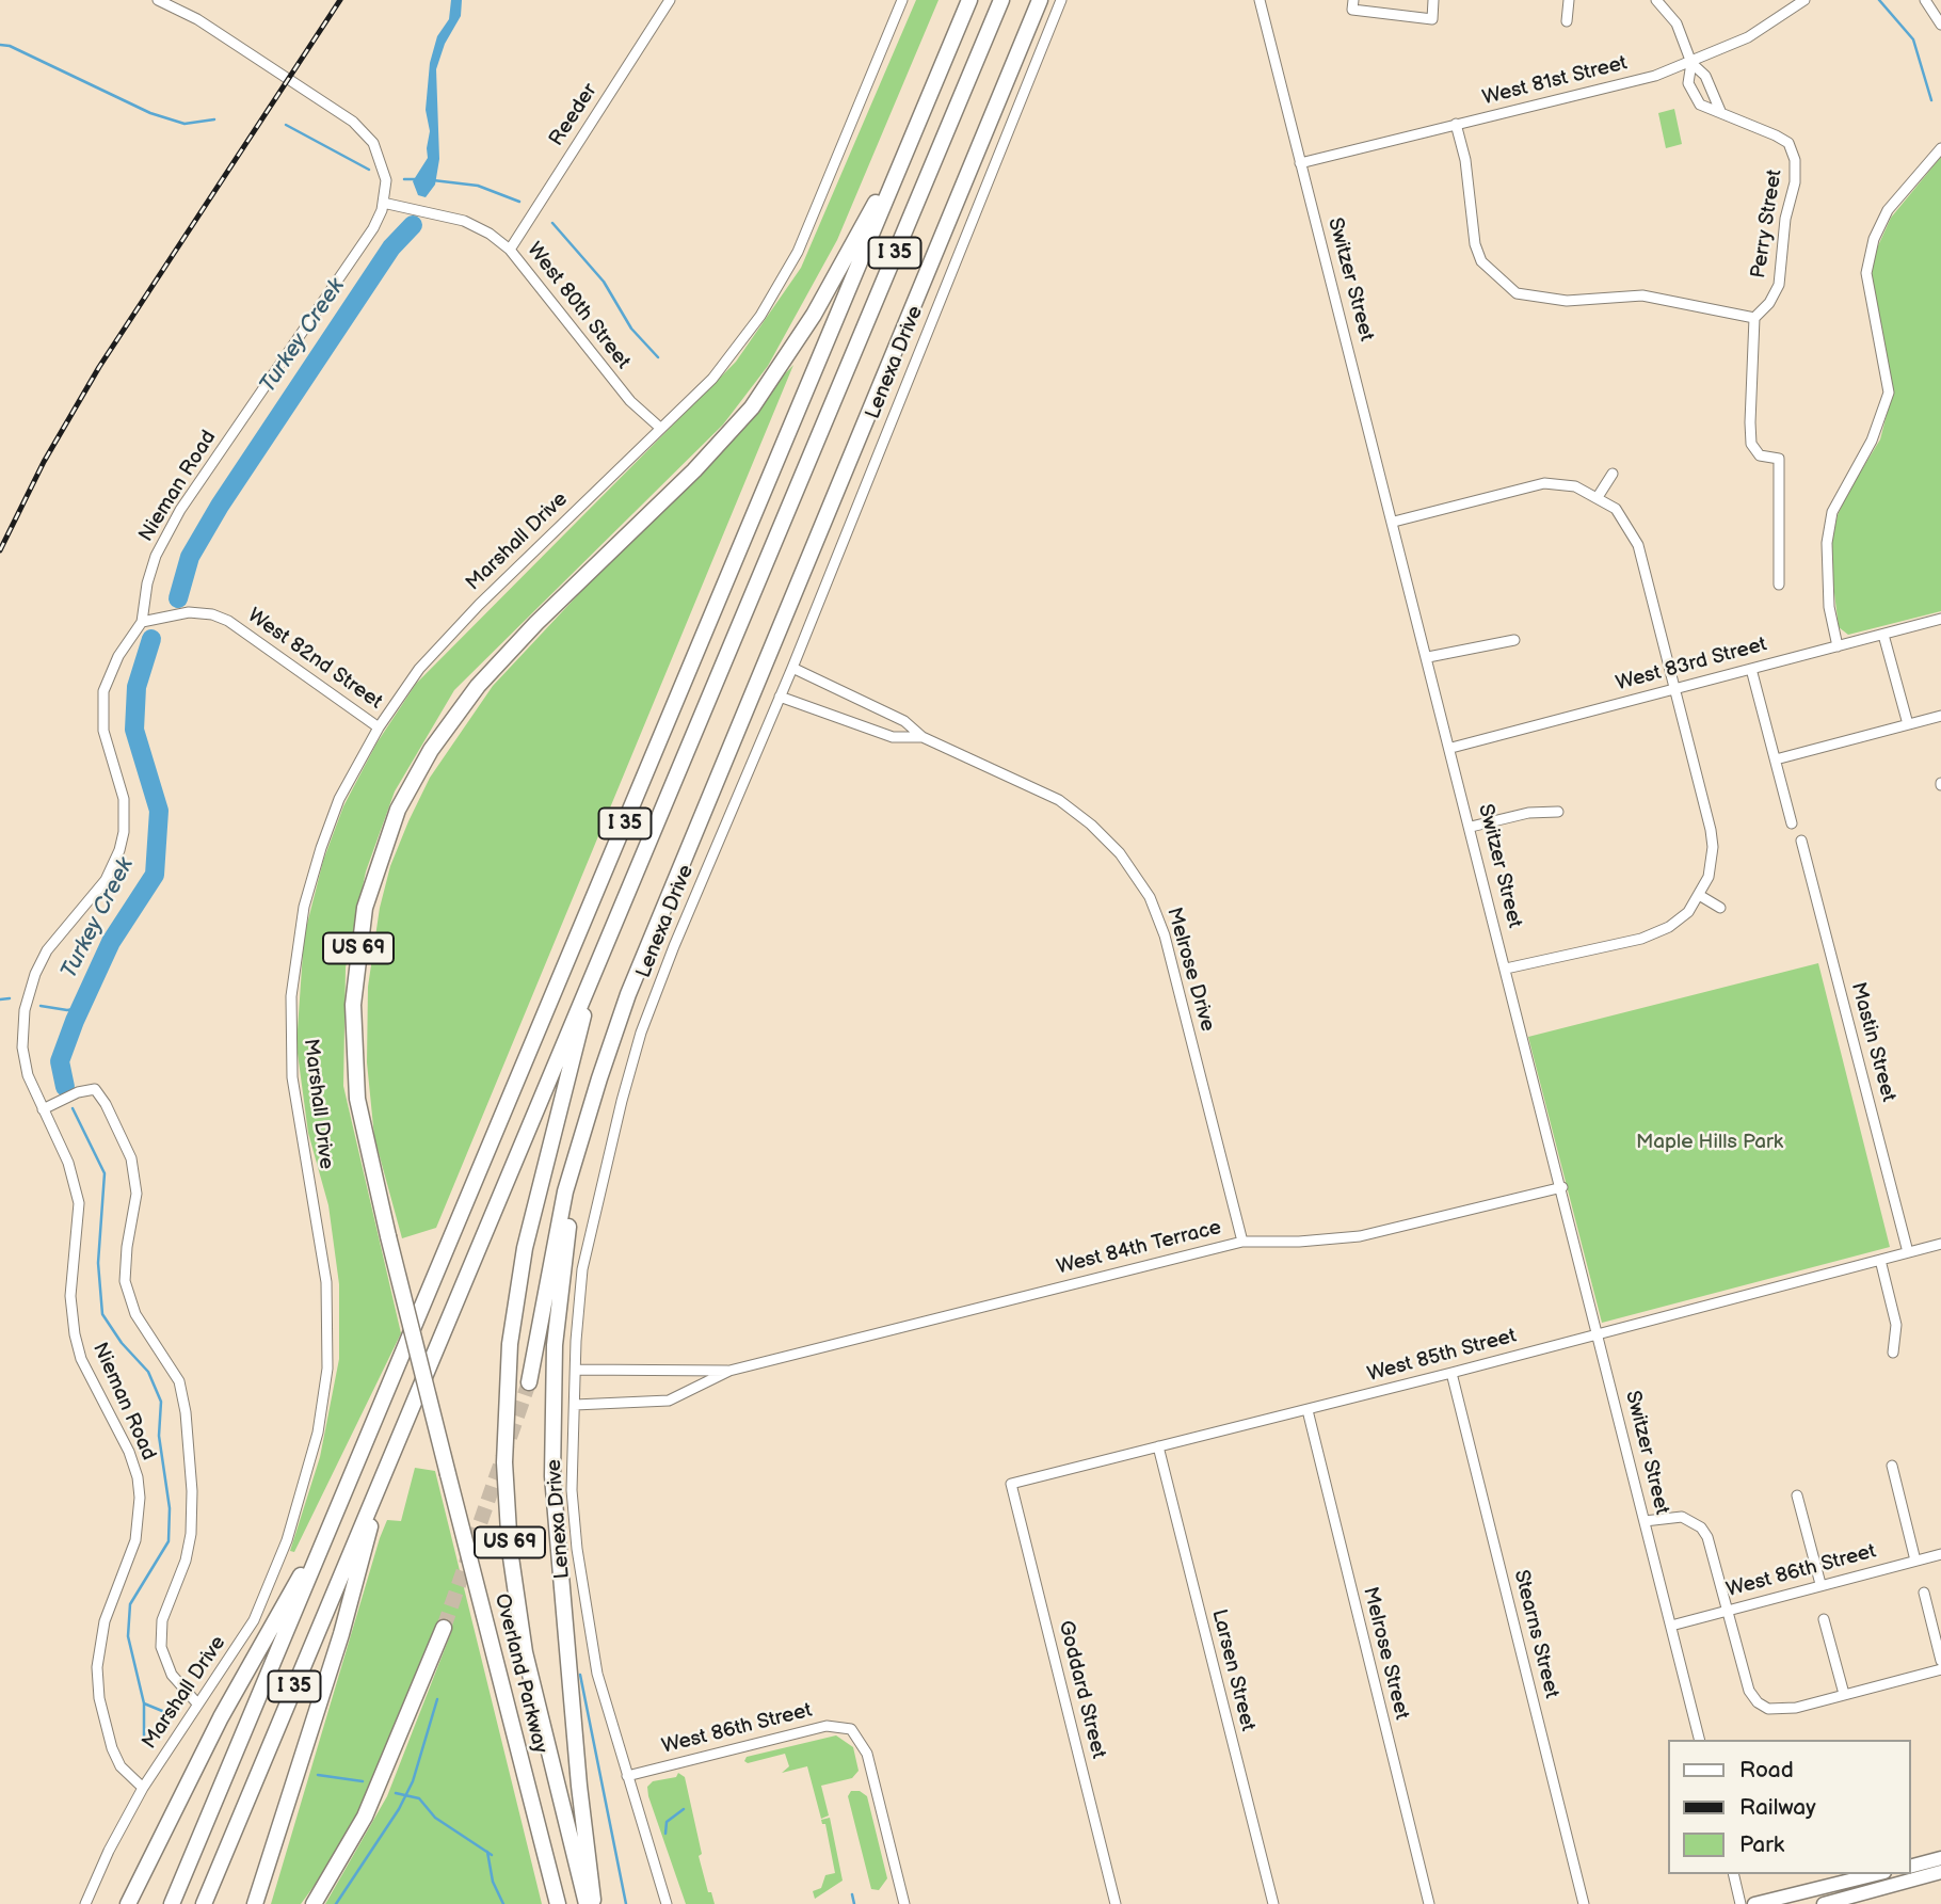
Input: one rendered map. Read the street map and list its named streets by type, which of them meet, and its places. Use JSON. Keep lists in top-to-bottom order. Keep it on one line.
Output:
{"streets":{"highway":["I 35","US 69","Overland Parkway"],"street":["West 81st Street","Reeder","Perry Street","Switzer Street","West 80th Street","Lenexa Drive","Nieman Road","Marshall Drive","West 82nd Street","West 83rd Street","Melrose Drive","Mastin Street","West 84th Terrace","West 85th Street","West 86th Street","Stearns Street","Melrose Street","Larsen Street","Goddard Street"]},"crossings":[["West 81st Street","Perry Street"],["West 81st Street","Switzer Street"],["Reeder","West 80th Street"],["I 35","US 69"],["I 35","Overland Parkway"],["Switzer Street","West 83rd Street"],["Switzer Street","West 84th Terrace"],["Switzer Street","West 85th Street"],["Switzer Street","West 86th Street"],["West 80th Street","Nieman Road"],["West 80th Street","Marshall Drive"],["Lenexa Drive","Melrose Drive"],["Lenexa Drive","West 84th Terrace"],["Lenexa Drive","West 86th Street"],["Nieman Road","Marshall Drive"],["Nieman Road","West 82nd Street"],["Marshall Drive","West 82nd Street"],["Melrose Drive","West 84th Terrace"],["Mastin Street","West 85th Street"],["West 85th Street","Stearns Street"],["West 85th Street","Melrose Street"],["West 85th Street","Larsen Street"],["West 85th Street","Goddard Street"]],"water":["Turkey Creek"],"parks":["Maple Hills Park"],"legend":["Road","Railway","Park"]}
